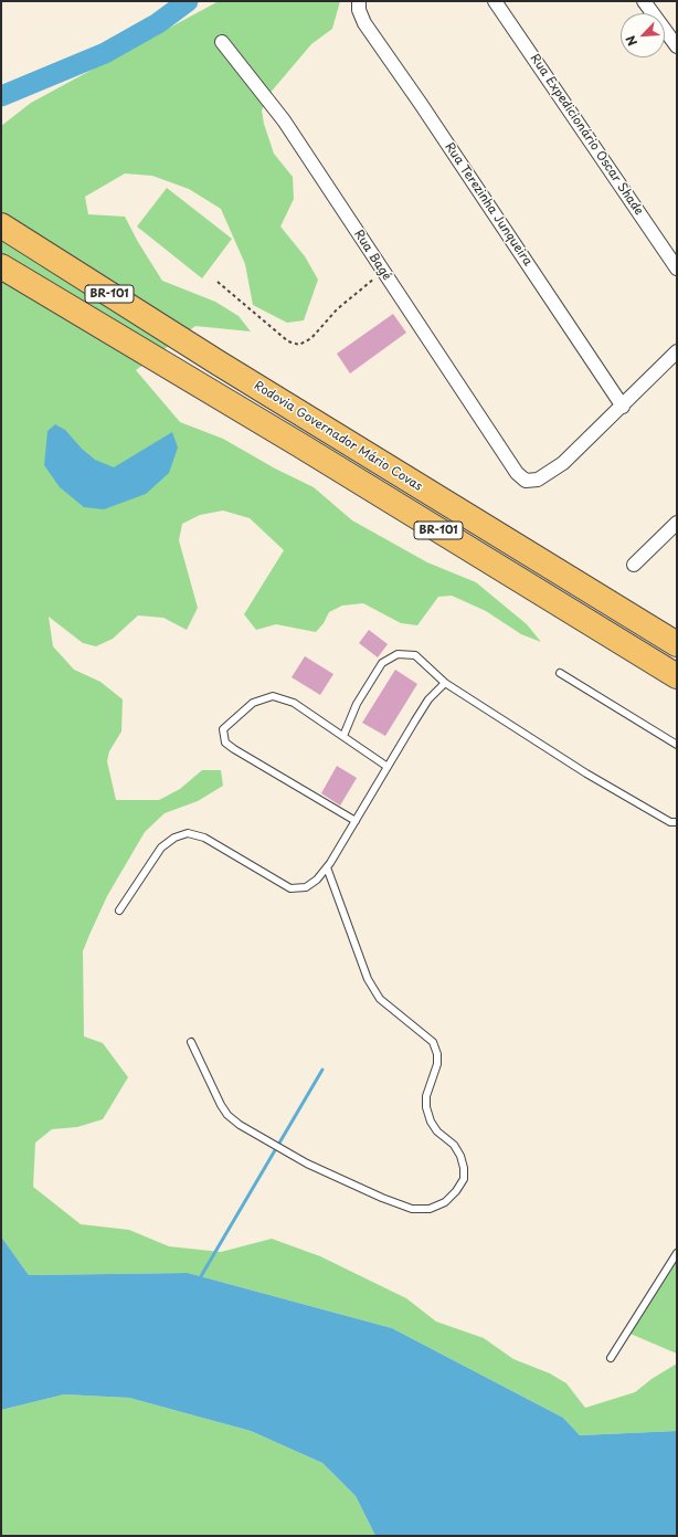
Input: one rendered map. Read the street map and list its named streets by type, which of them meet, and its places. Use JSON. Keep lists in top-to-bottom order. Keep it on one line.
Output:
{"streets":{"highway":["BR-101","Rodovia Governador Mário Covas"],"street":["Rua Expedicionário Oscar Shade","Rua Terezinha Junqueira","Rua Bagé"]},"crossings":[["Rua Terezinha Junqueira","Rua Bagé"]],"north":"bottom left"}
